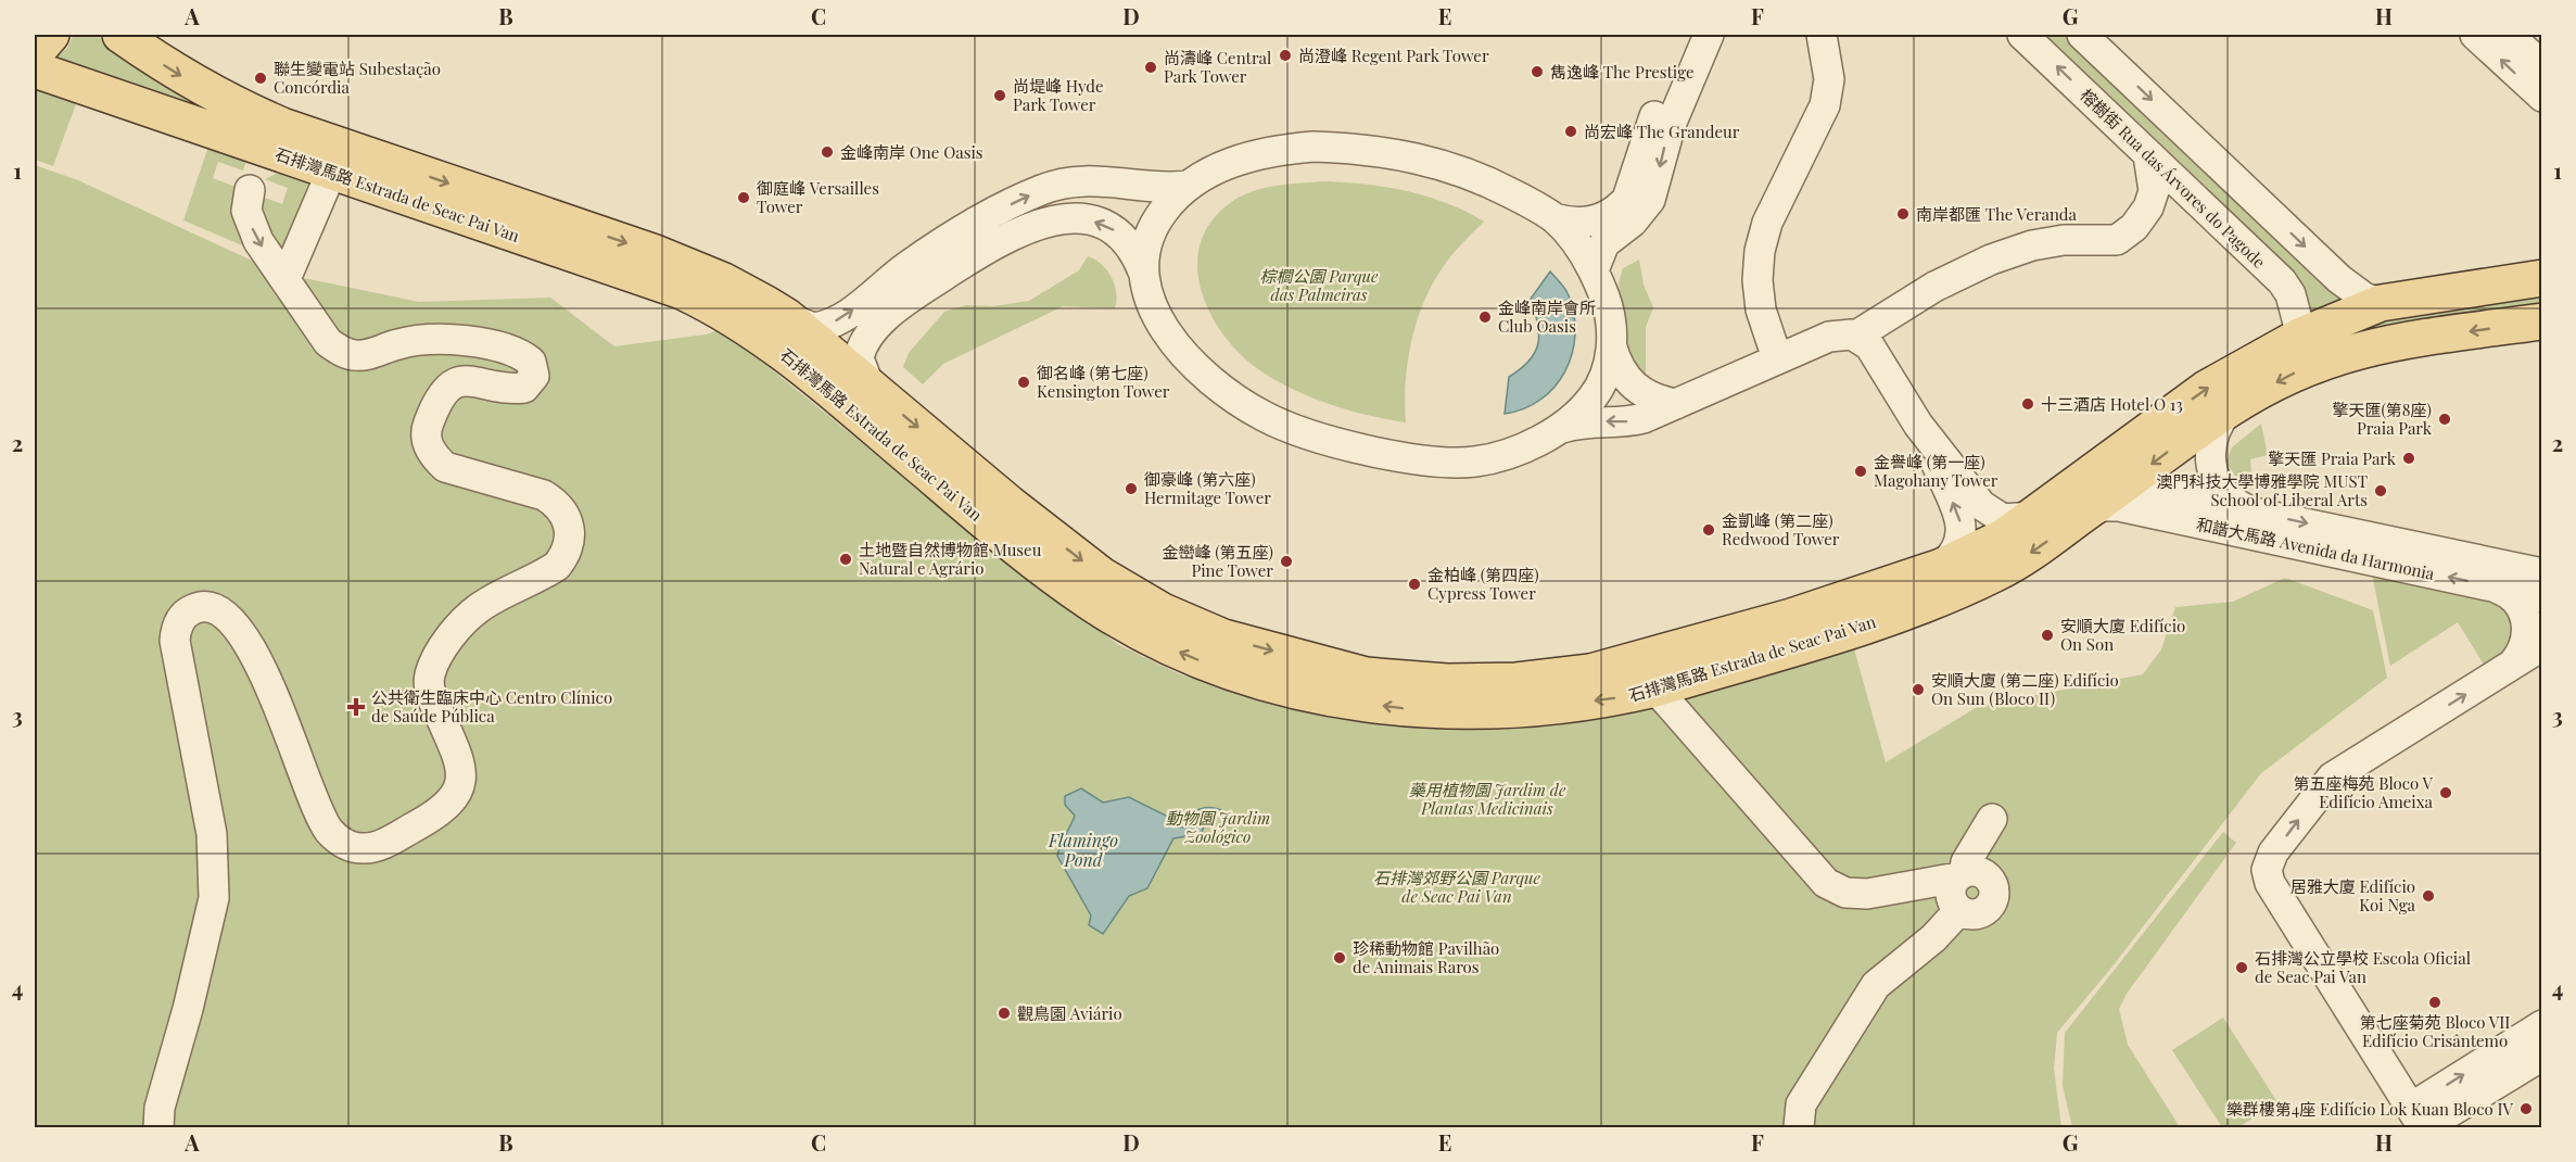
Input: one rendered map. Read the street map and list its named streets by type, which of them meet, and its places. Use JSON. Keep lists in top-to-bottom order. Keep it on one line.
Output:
{"streets":{"main road":["石排灣馬路 Estrada de Seac Pai Van"],"street":["榕樹街 Rua das Árvores do Pagode","和諧大馬路 Avenida da Harmonia"]},"crossings":[["榕樹街 Rua das Árvores do Pagode","石排灣馬路 Estrada de Seac Pai Van"],["石排灣馬路 Estrada de Seac Pai Van","和諧大馬路 Avenida da Harmonia"]],"water":["Flamingo Pond"],"parks":["棕櫚公園 Parque das Palmeiras","藥用植物園 Jardim de Plantas Medicinais","動物園 Jardim Zoológico","石排灣郊野公園 Parque de Seac Pai Van"],"places":{"other":["尚澄峰 Regent Park Tower","尚濤峰 Central Park Tower","雋逸峰 The Prestige","聯生變電站 Subestação Concórdia","尚堤峰 Hyde Park Tower","尚宏峰 The Grandeur","金峰南岸 One Oasis","御庭峰 Versailles Tower","南岸都匯 The Veranda","金峰南岸會所 Club Oasis","御名峰 (第七座) Kensington Tower","十三酒店 Hotel O 13","擎天匯(第8座) Praia Park","擎天匯 Praia Park","金譽峰 (第一座) Magohany Tower","御豪峰 (第六座) Hermitage Tower","澳門科技大學博雅學院 MUST School of Liberal Arts","金凱峰 (第二座) Redwood Tower","土地暨自然博物館 Museu Natural e Agrário","金巒峰 (第五座) Pine Tower","金柏峰 (第四座) Cypress Tower","安順大廈 Edifício On Son","安順大廈 (第二座) Edifício On Sun (Bloco II)","第五座梅苑 Bloco V Edifício Ameixa","居雅大廈 Edifício Koi Nga","珍稀動物館 Pavilhão de Animais Raros","石排灣公立學校 Escola Oficial de Seac Pai Van","第七座菊苑 Bloco VII Edifício Crisântemo","觀鳥園 Aviário","樂群樓第4座 Edifício Lok Kuan Bloco IV"],"health":["公共衛生臨床中心 Centro Clínico de Saúde Pública"]},"grid":{"columns":["A","B","C","D","E","F","G","H"],"rows":["1","2","3","4"]}}
